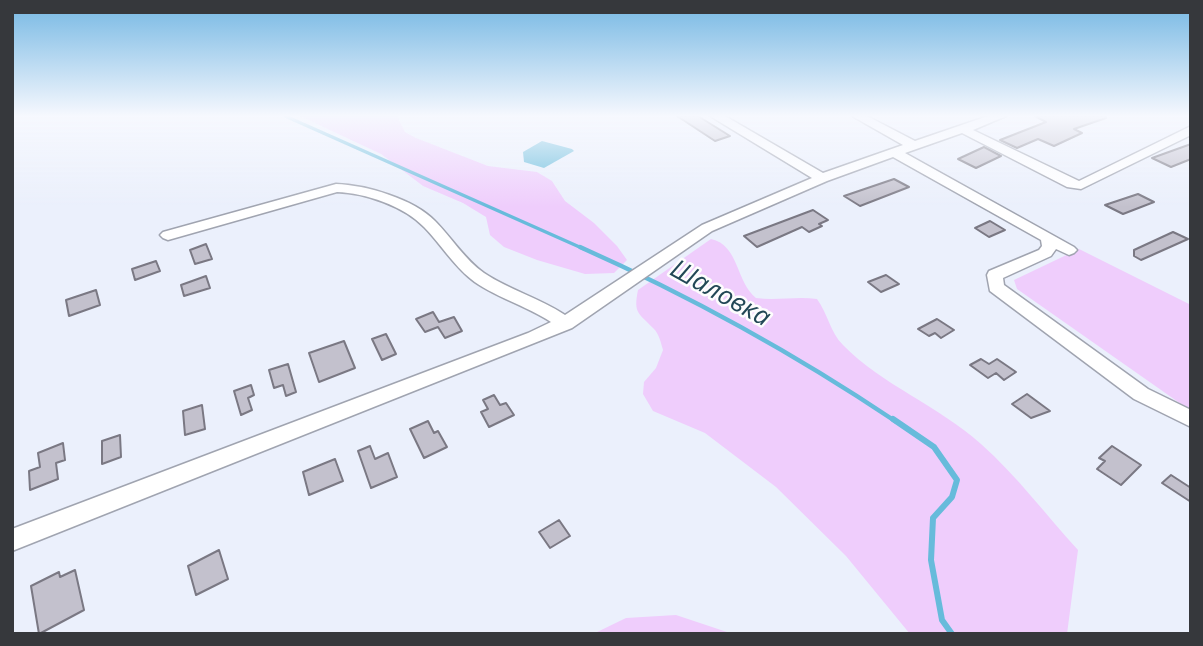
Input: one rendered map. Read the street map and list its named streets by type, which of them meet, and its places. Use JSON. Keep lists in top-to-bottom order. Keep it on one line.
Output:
{"water":["Шаловка"]}
